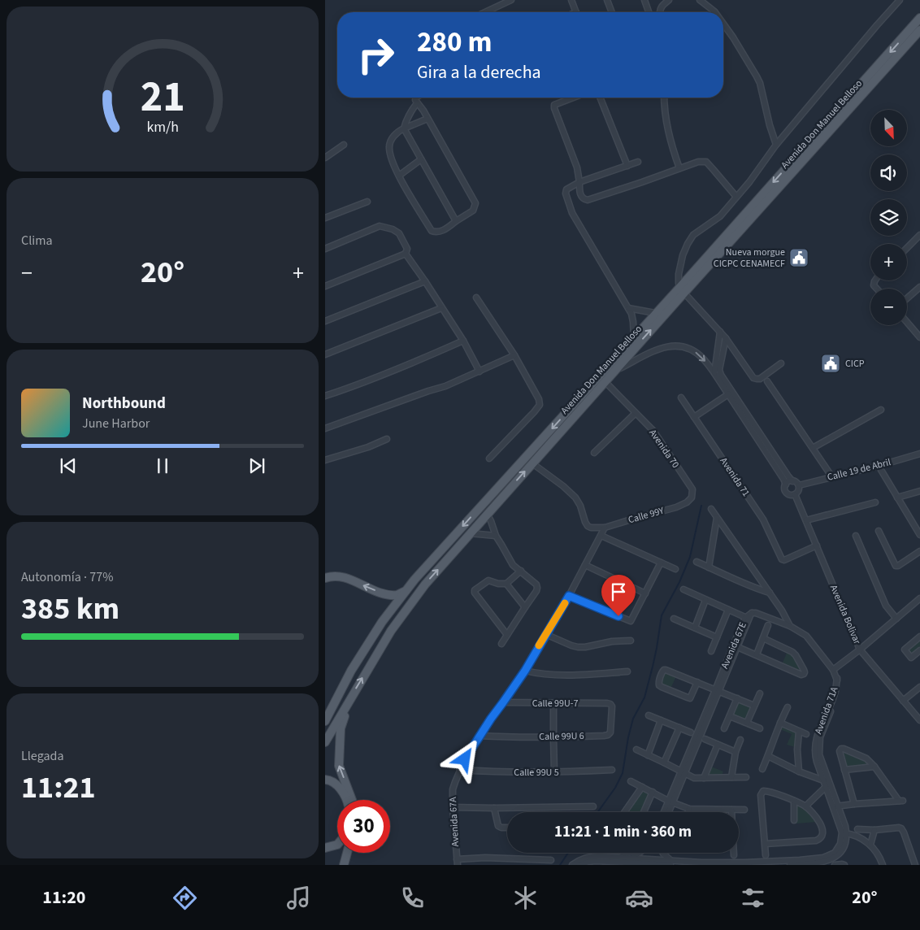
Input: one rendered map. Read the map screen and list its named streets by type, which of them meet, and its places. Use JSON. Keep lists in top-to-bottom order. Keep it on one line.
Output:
{"streets":{"main road":["Avenida Don Manuel Belloso"],"street":["Avenida 70","Calle 19 de Abril","Avenida 71","Calle 99Y","Avenida Bolivar","Avenida 67E","Calle 99U-7","Avenida 71A","Calle 99U 6","Calle 99U 5","Avenida 67A"]},"crossings":[["Avenida Don Manuel Belloso","Avenida 70"],["Avenida 70","Calle 99Y"],["Calle 19 de Abril","Avenida Bolivar"],["Avenida 71","Avenida Bolivar"],["Calle 99Y","Avenida 67A"],["Calle 99U-7","Calle 99U 6"],["Calle 99U-7","Avenida 67A"],["Calle 99U 6","Avenida 67A"],["Calle 99U 5","Avenida 67A"]],"places":{"public building":["Nueva morgue CICPC CENAMECF","CICP"]},"north":"bottom right","page":{"turn":["280 m","Gira a la derecha"],"map_buttons":["+","−"],"tile":["Clima",["Autonomía · 77%","385 km"],["Llegada","11:21"]],"heat":["−","20°","+"],"song":["Northbound","June Harbor"],"limit":"30","trip":"11:21 · 1 min · 360 m","tabs":["11:20","20°"],"gauge":["21","km/h"]}}
